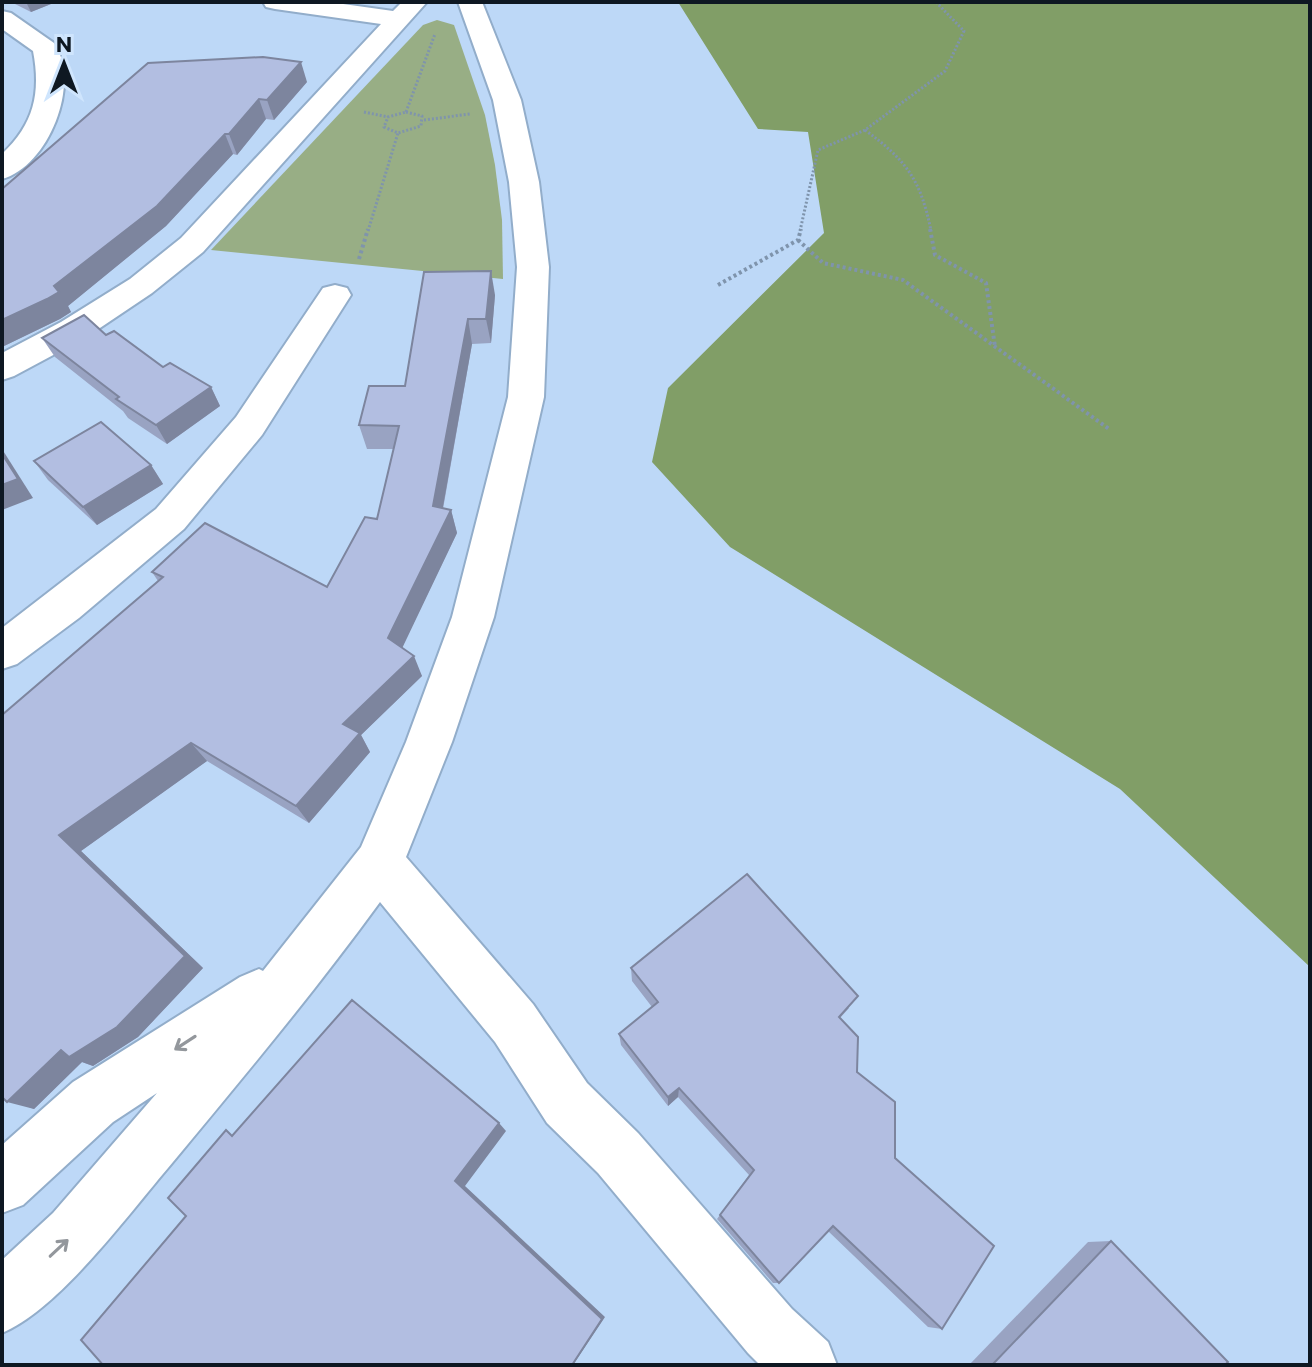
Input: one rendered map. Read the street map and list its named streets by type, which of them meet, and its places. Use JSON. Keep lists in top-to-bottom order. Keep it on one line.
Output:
{"north":"top"}
